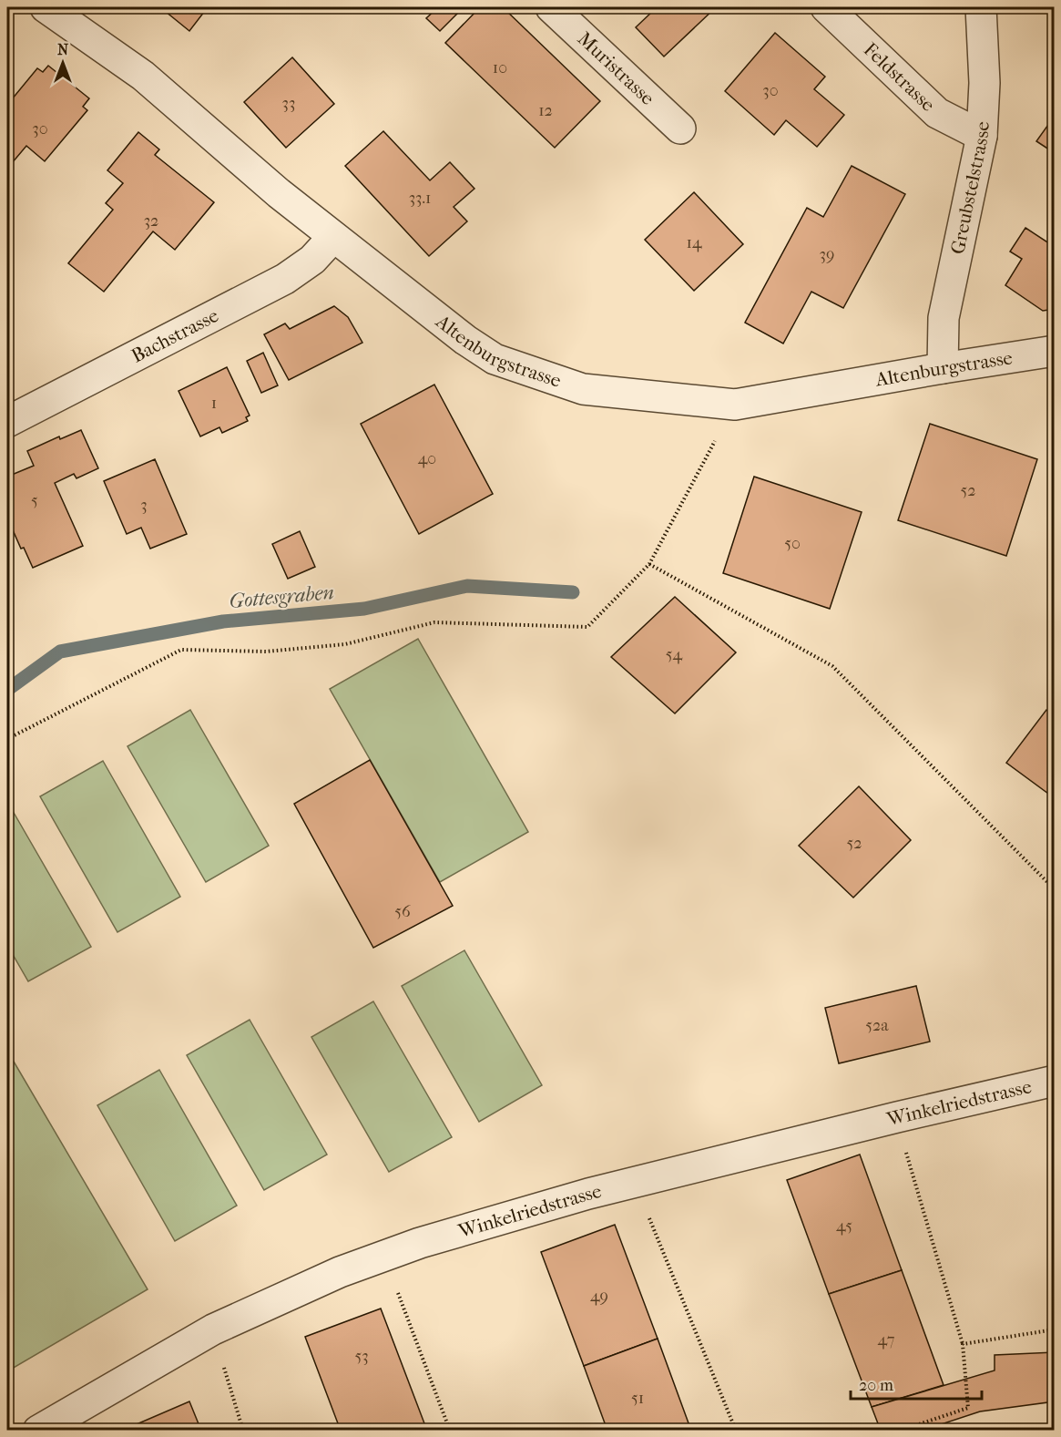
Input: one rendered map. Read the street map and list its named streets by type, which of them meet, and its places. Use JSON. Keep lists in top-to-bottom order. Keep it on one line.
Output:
{"streets":{"street":["Muristrasse","Feldstrasse","Greubstelstrasse","Bachstrasse","Altenburgstrasse","Winkelriedstrasse"]},"crossings":[["Feldstrasse","Greubstelstrasse"],["Greubstelstrasse","Altenburgstrasse"],["Bachstrasse","Altenburgstrasse"]],"water":["Gottesgraben"],"house_numbers":["10","30","33","12","30","33.1","32","14","39","1","40","52","5","3","50","54","52","56","52a","45","49","47","53","51"],"scale_bar":"20 m","north":"top"}
